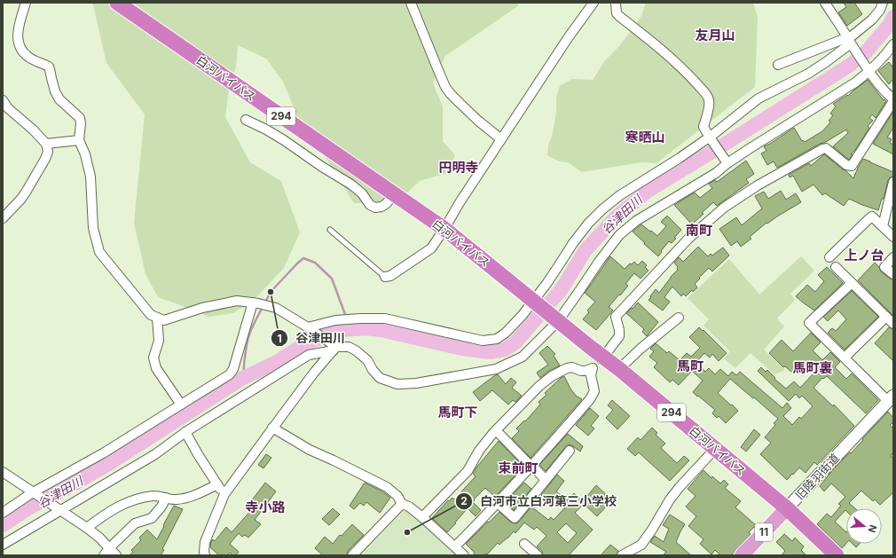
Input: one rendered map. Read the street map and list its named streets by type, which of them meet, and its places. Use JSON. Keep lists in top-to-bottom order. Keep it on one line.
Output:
{"streets":{"highway":["白河バイパス","294","旧陸羽街道"],"main road":["11"]},"crossings":[["白河バイパス","旧陸羽街道"],["白河バイパス","11"],["旧陸羽街道","11"]],"districts":["友月山","寒晒山","円明寺","南町","上ノ台","馬町","馬町裏","馬町下","束前町","寺小路"],"water":["谷津田川"],"places":["谷津田川","白河市立白河第三小学校"],"north":"right"}
